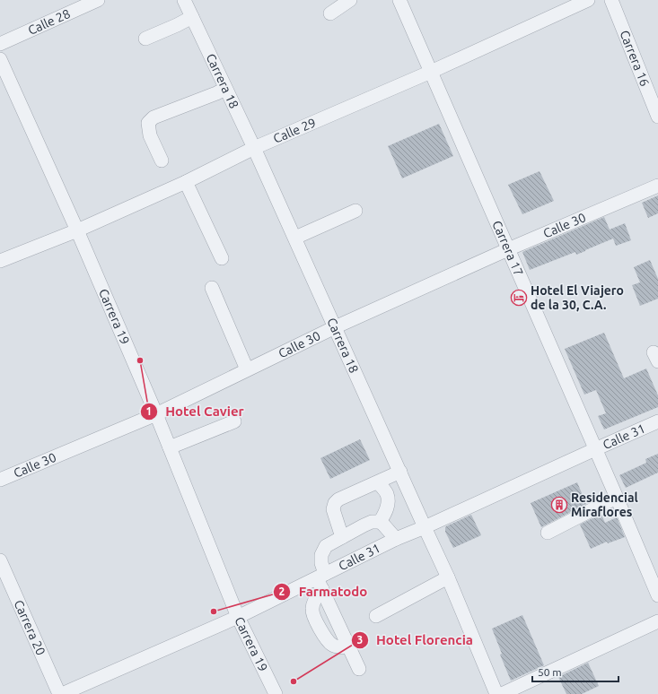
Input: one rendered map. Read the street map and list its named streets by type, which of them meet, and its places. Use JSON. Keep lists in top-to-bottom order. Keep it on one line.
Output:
{"streets":{"street":["Calle 28","Carrera 16","Carrera 18","Calle 29","Calle 30","Carrera 17","Carrera 19","Calle 31","Carrera 20"]},"crossings":[["Carrera 18","Calle 29"],["Carrera 18","Calle 30"],["Carrera 18","Calle 31"],["Calle 29","Carrera 17"],["Calle 29","Carrera 19"],["Calle 30","Carrera 17"],["Calle 30","Carrera 19"],["Carrera 17","Calle 31"],["Carrera 19","Calle 31"],["Calle 31","Carrera 20"]],"places":{"hotel":["Hotel El Viajero de la 30, C.A."],"other":["Hotel Cavier","Farmatodo","Hotel Florencia"],"building":["Residencial Miraflores"]},"scale_bar":"50 m"}
